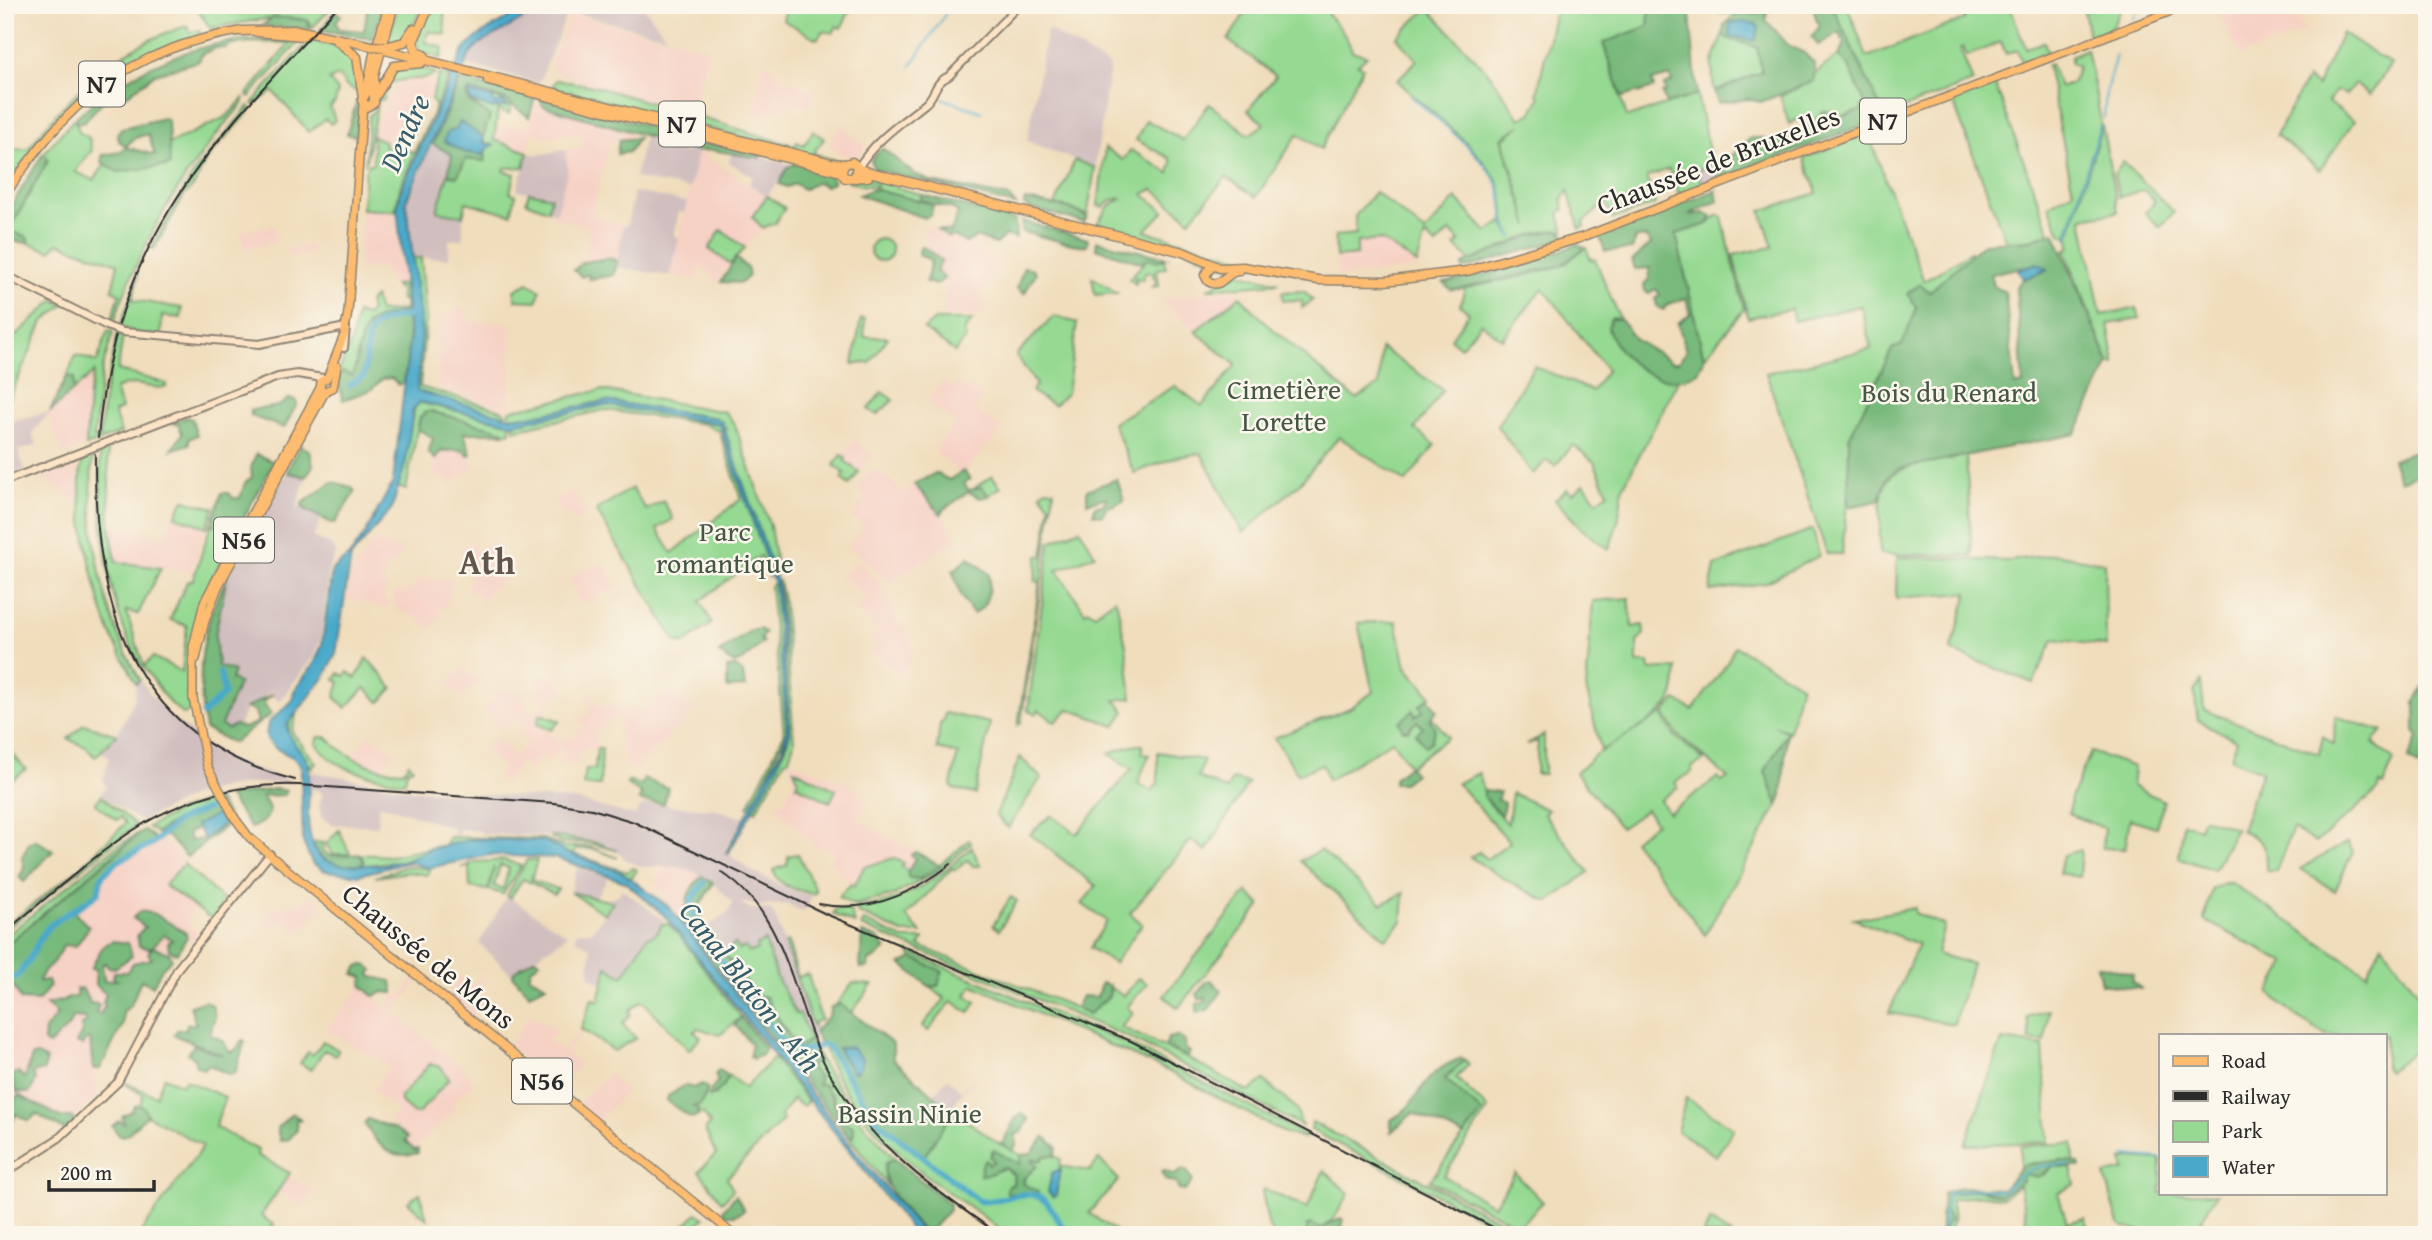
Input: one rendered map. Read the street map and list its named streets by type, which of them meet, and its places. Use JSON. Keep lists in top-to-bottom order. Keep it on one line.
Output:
{"streets":{"highway":["N7","Chaussée de Bruxelles","N56"],"main road":["Chaussée de Mons"]},"crossings":[["N7","Chaussée de Bruxelles"],["N56","Chaussée de Mons"]],"districts":["Ath"],"water":["Dendre","Canal Blaton - Ath"],"parks":["Cimetière Lorette","Bois du Renard","Parc romantique","Bassin Ninie"],"legend":["Road","Railway","Park","Water"],"scale_bar":"200 m"}
